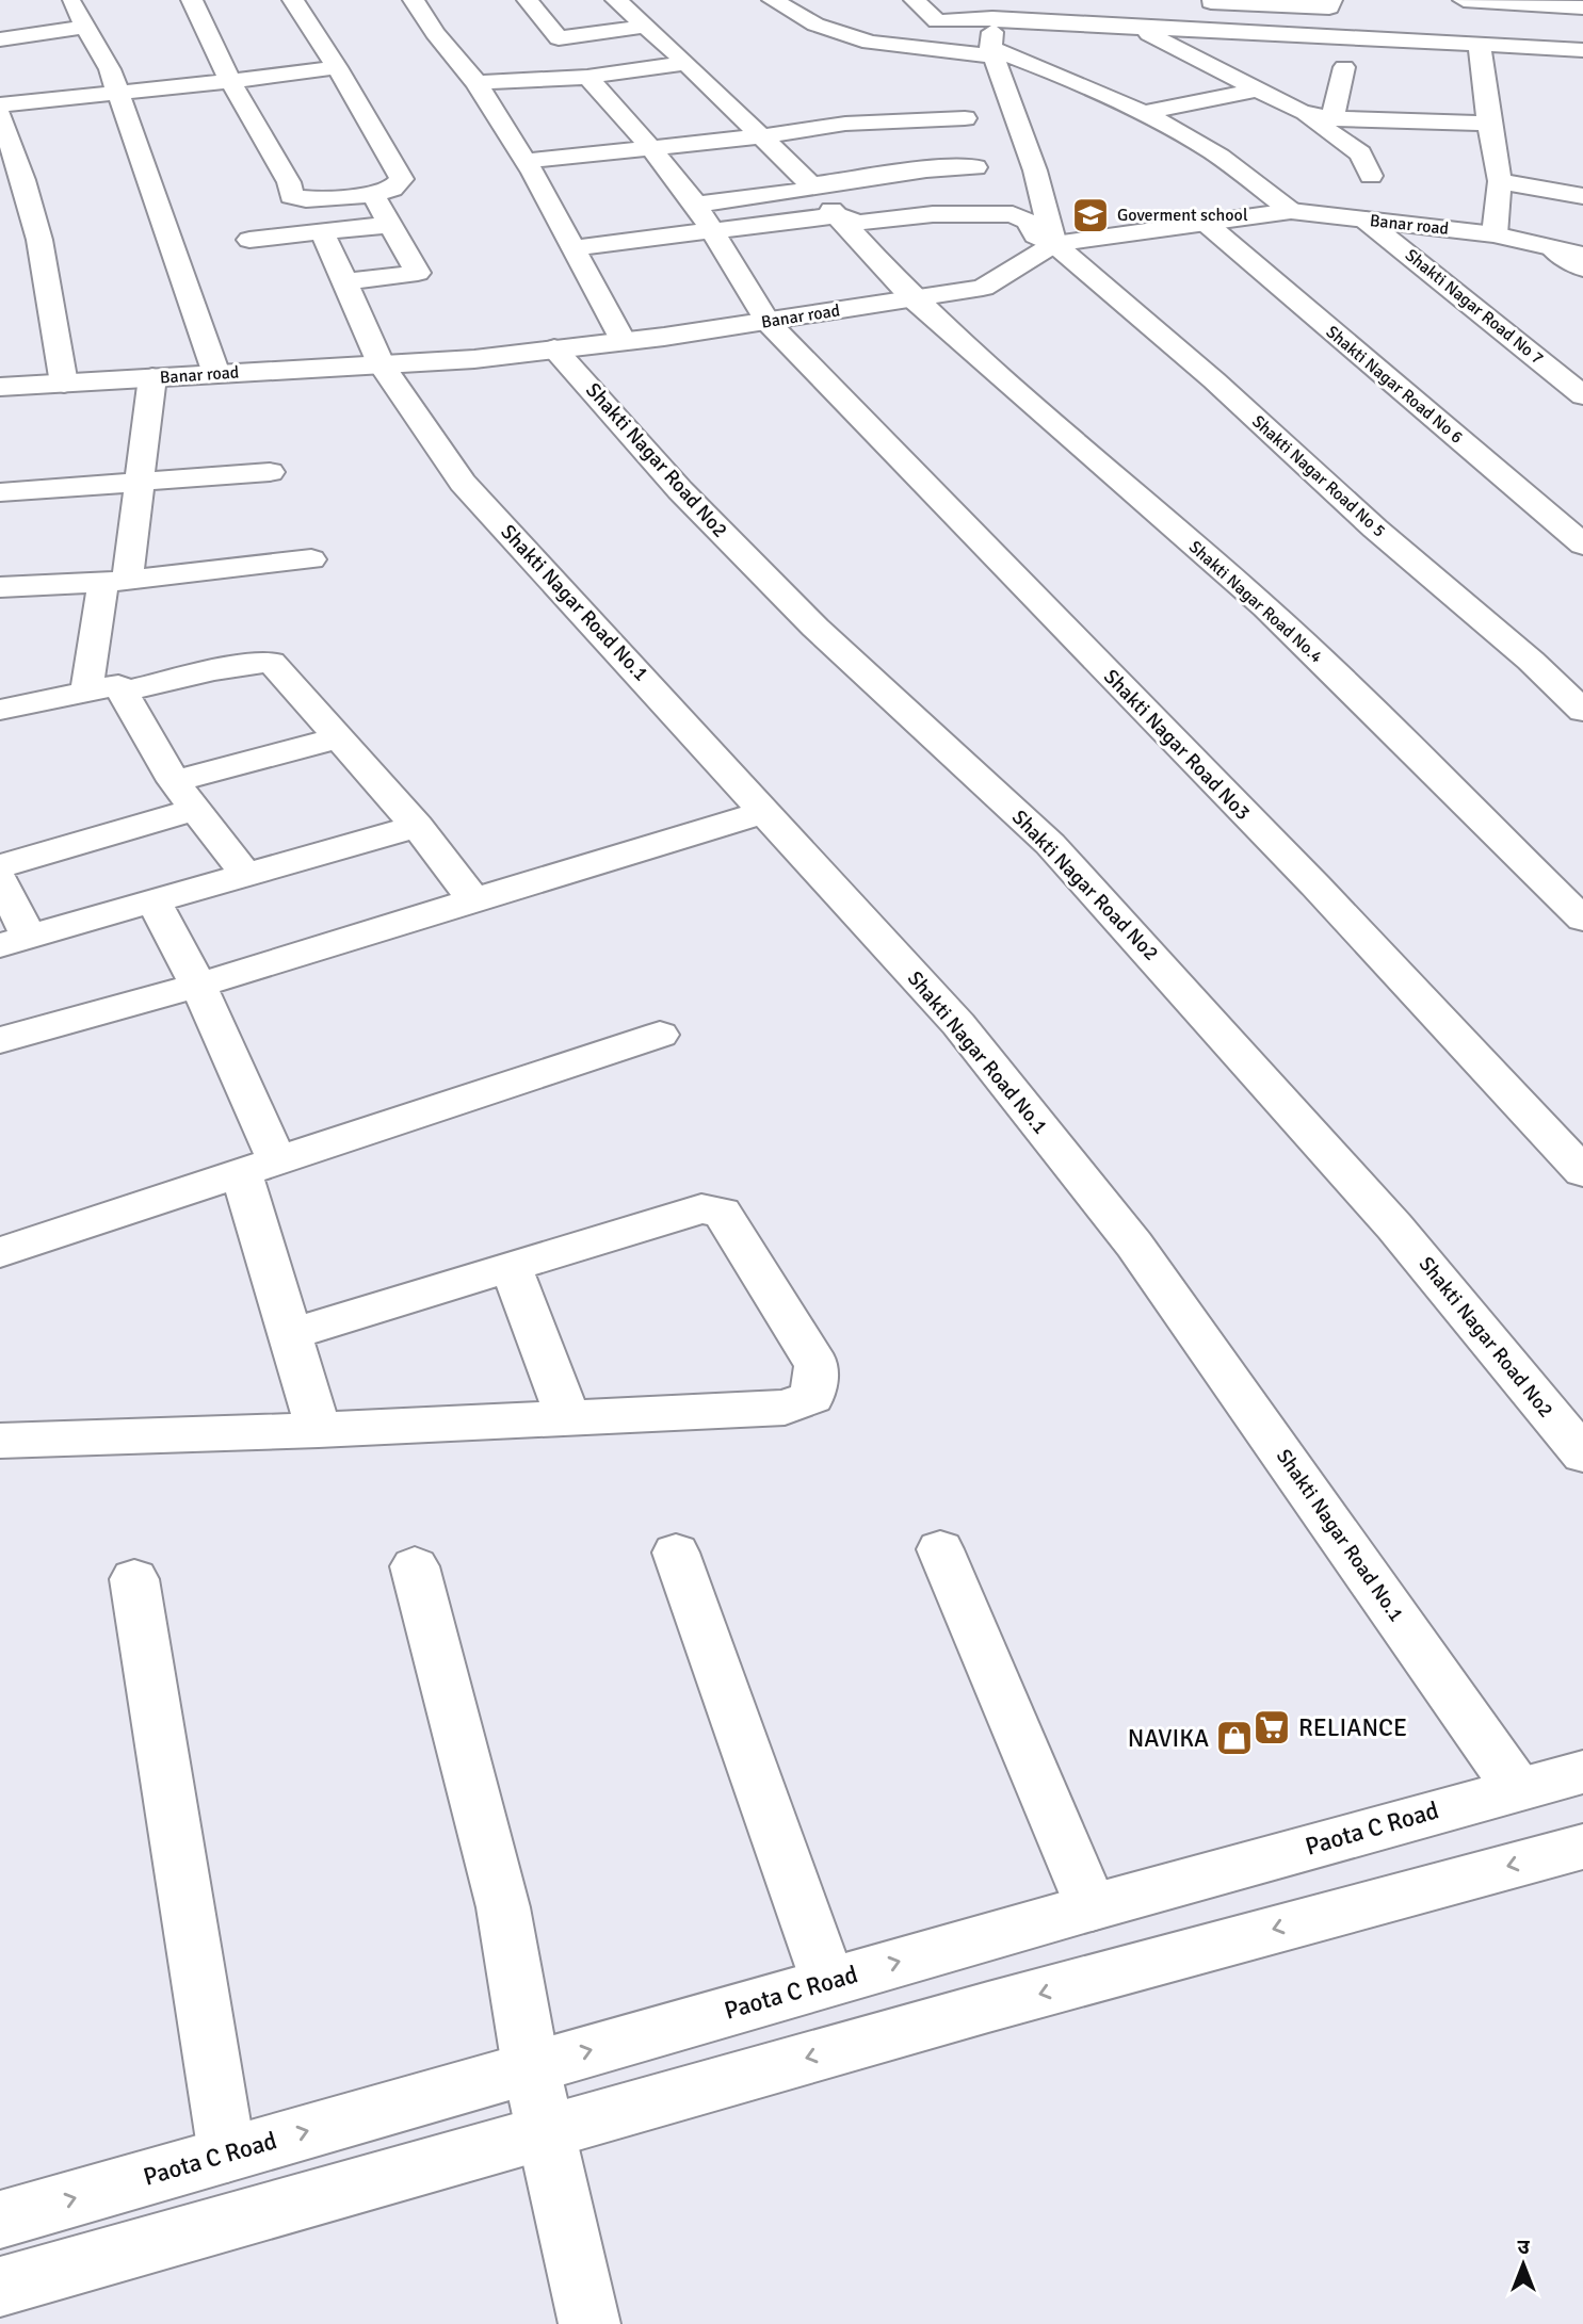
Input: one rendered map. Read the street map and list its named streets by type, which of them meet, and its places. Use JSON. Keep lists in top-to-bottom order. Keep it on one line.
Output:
{"streets":{"street":["Banar road","Shakti Nagar Road No 7","Shakti Nagar Road No 6","Shakti Nagar Road No2","Shakti Nagar Road No 5","Shakti Nagar Road No.4","Shakti Nagar Road No.1","Shakti Nagar Road No3","Paota C Road"]},"crossings":[["Banar road","Shakti Nagar Road No 7"],["Banar road","Shakti Nagar Road No 6"],["Banar road","Shakti Nagar Road No2"],["Banar road","Shakti Nagar Road No 5"],["Banar road","Shakti Nagar Road No.4"],["Banar road","Shakti Nagar Road No.1"],["Banar road","Shakti Nagar Road No3"],["Shakti Nagar Road No 5","Shakti Nagar Road No.4"],["Shakti Nagar Road No 5","Shakti Nagar Road No3"],["Shakti Nagar Road No.1","Paota C Road"]],"places":{"school or university":["Goverment school"],"supermarket":["RELIANCE"],"shop":["NAVIKA"]},"north":"top"}
